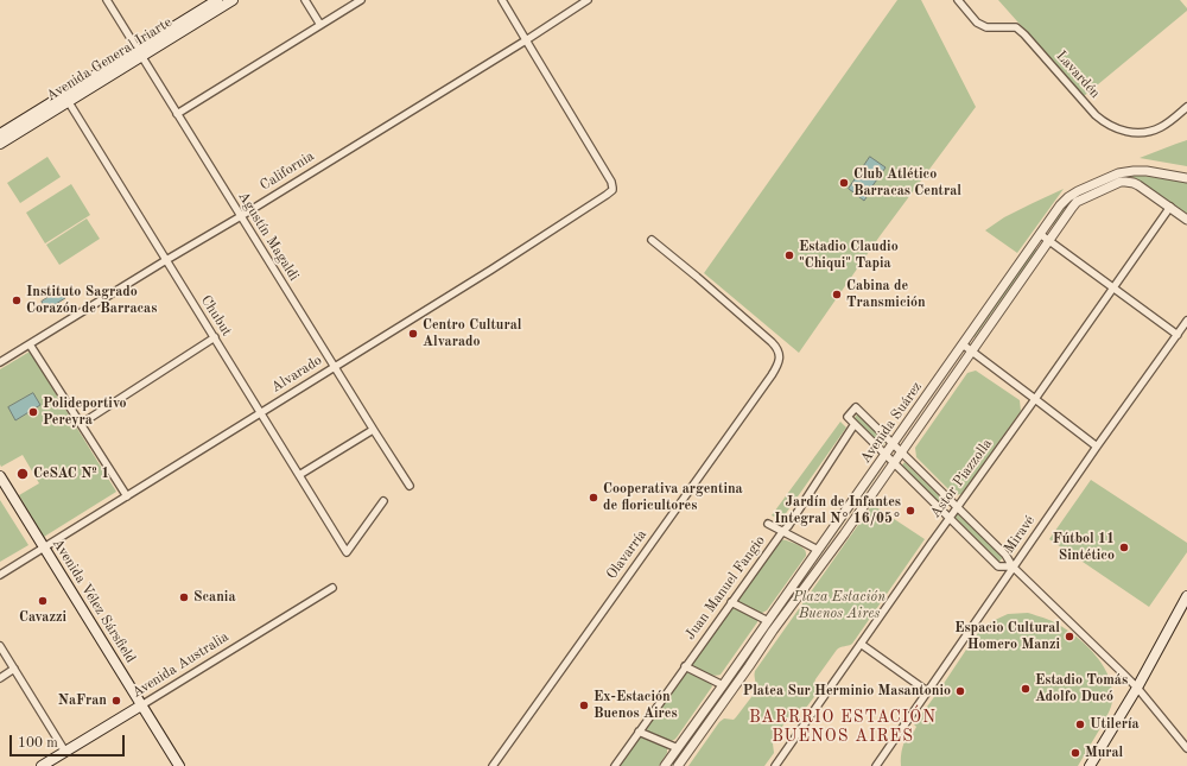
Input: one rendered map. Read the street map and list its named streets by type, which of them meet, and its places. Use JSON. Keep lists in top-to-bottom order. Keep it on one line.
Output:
{"streets":{"main road":["Avenida General Iriarte","Avenida Vélez Sársfield","Avenida Australia"],"street":["Lavardén","California","Agustín Magaldi","Chubut","Alvarado","Avenida Suárez","Astor Piazzolla","Miravé","Olavarría","Juan Manuel Fangio"]},"crossings":[["Avenida General Iriarte","Agustín Magaldi"],["Avenida General Iriarte","Chubut"],["California","Agustín Magaldi"],["California","Chubut"],["California","Alvarado"],["Agustín Magaldi","Alvarado"],["Chubut","Alvarado"],["Alvarado","Avenida Vélez Sársfield"],["Avenida Suárez","Astor Piazzolla"],["Avenida Vélez Sársfield","Avenida Australia"]],"districts":["BARRRIO ESTACIÓN BUENOS AIRES"],"parks":["Plaza Estación Buenos Aires"],"places":["Club Atlético Barracas Central","Estadio Claudio \"Chiqui\" Tapia","Cabina de Transmición","Instituto Sagrado Corazón de Barracas","Centro Cultural Alvarado","Polideportivo Pereyra","CeSAC Nº 1","Cooperativa argentina de floricultores","Jardín de Infantes Integral N° 16/05°","Fútbol 11 Sintético","Scania","Cavazzi","Espacio Cultural Homero Manzi","Estadio Tomás Adolfo Ducó","Platea Sur Herminio Masantonio","NaFran","Ex-Estación Buenos Aires","Utilería","Mural"],"scale_bar":"100 m"}
